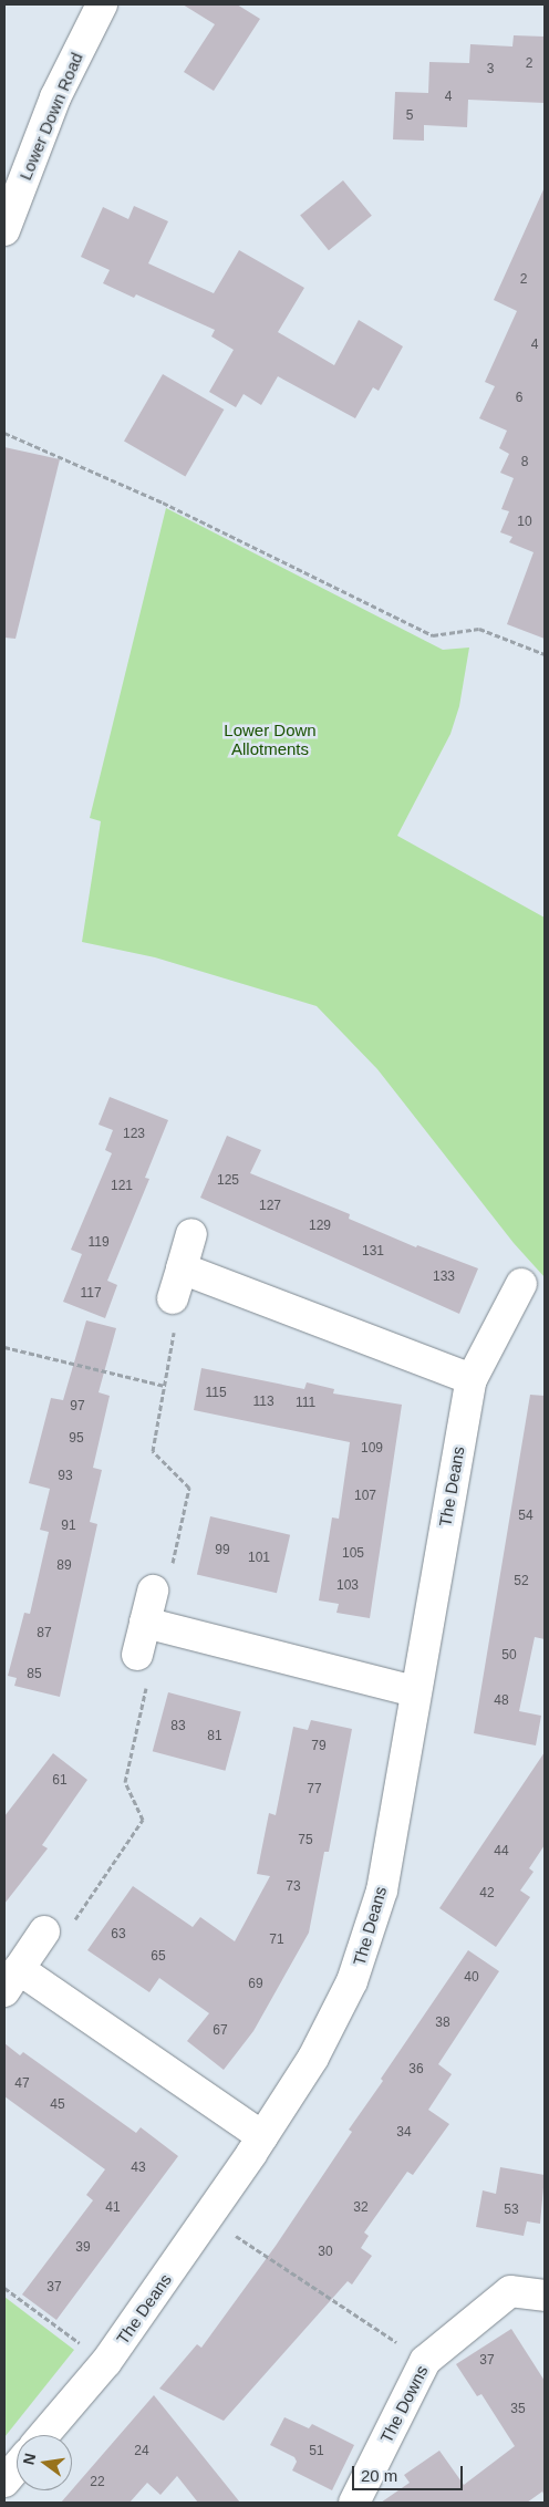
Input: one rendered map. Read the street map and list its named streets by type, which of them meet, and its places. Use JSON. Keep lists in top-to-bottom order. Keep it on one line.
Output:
{"streets":{"street":["Lower Down Road","The Deans","The Downs"]},"parks":["Lower Down Allotments"],"house_numbers":["2","3","4","5","2","4","6","8","10","123","125","121","127","129","119","131","133","117","115","113","111","97","95","109","93","107","54","91","99","105","101","89","52","103","87","50","85","48","83","81","79","61","77","75","44","73","42","63","71","65","40","69","38","67","36","47","45","34","43","41","32","53","39","30","37","37","35","24","51","22"],"scale_bar":"20 m","north":"left"}
